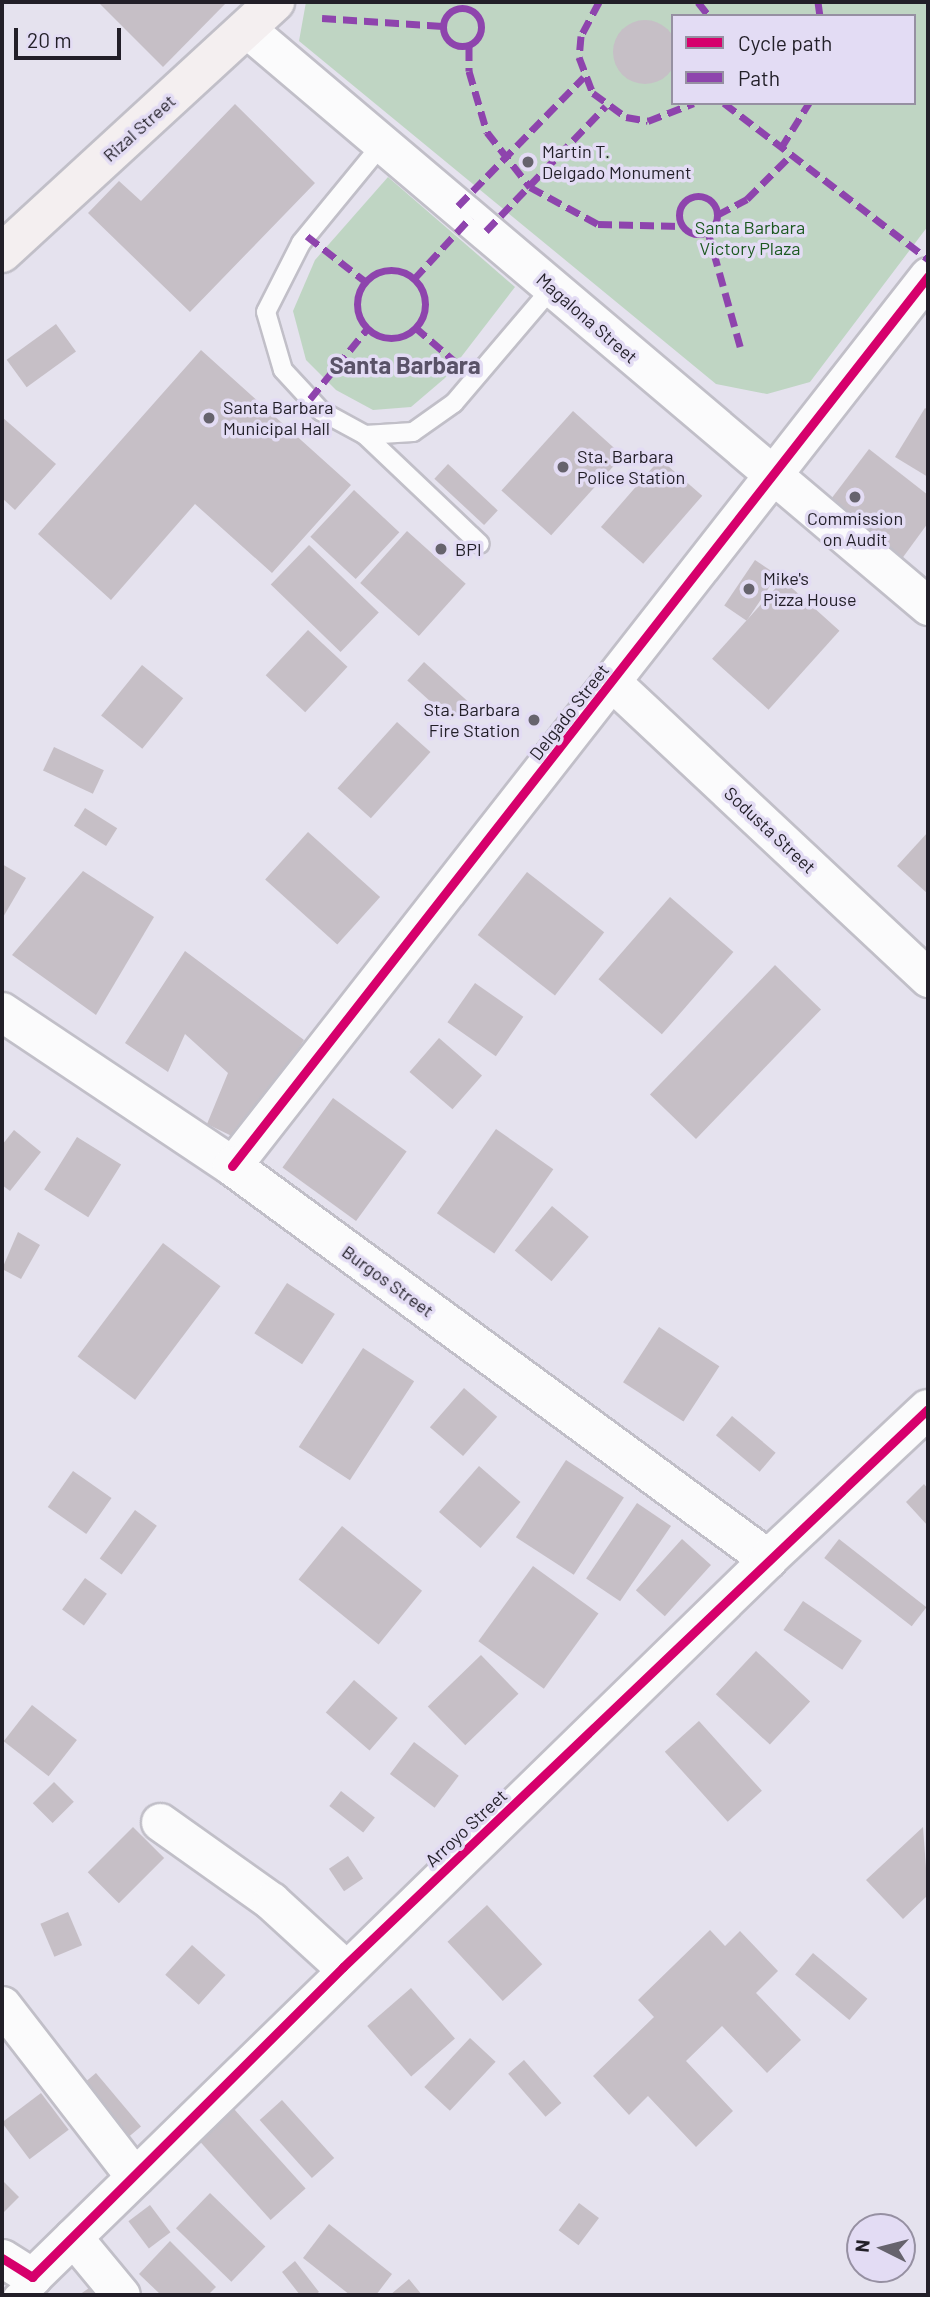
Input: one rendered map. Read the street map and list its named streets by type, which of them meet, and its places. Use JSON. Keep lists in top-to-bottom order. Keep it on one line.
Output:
{"streets":{"main road":["Rizal Street"],"street":["Magalona Street","Delgado Street","Sodusta Street","Burgos Street","Arroyo Street"]},"crossings":[["Rizal Street","Magalona Street"],["Magalona Street","Delgado Street"],["Delgado Street","Sodusta Street"],["Delgado Street","Burgos Street"],["Burgos Street","Arroyo Street"]],"districts":["Santa Barbara"],"parks":["Santa Barbara Victory Plaza"],"places":["Martin T. Delgado Monument","Santa Barbara Municipal Hall","Sta. Barbara Police Station","Commission on Audit","BPI","Mike's Pizza House","Sta. Barbara Fire Station"],"legend":["Cycle path","Path"],"scale_bar":"20 m","north":"left"}
